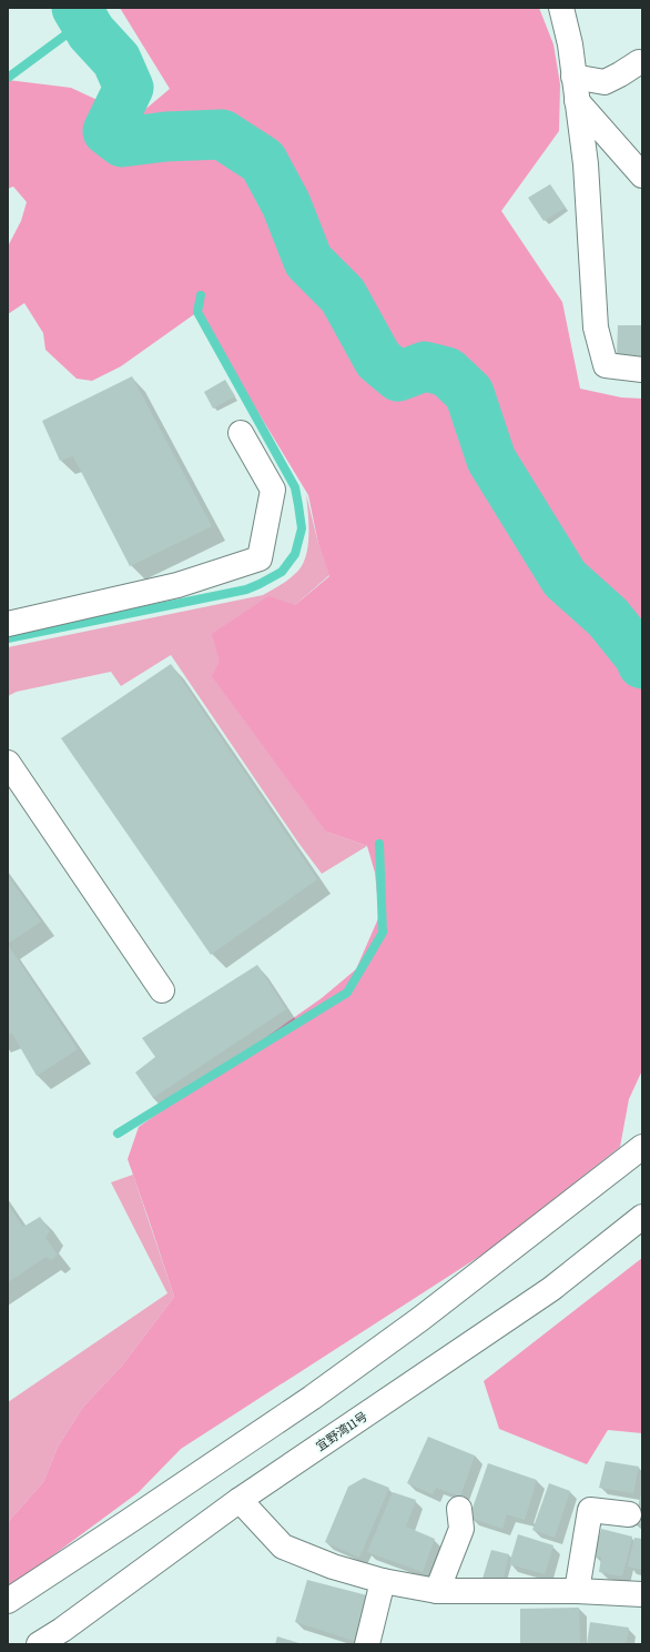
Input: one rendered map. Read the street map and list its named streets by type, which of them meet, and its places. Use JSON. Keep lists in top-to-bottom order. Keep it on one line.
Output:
{"streets":{"street":["宜野湾11号"]}}
